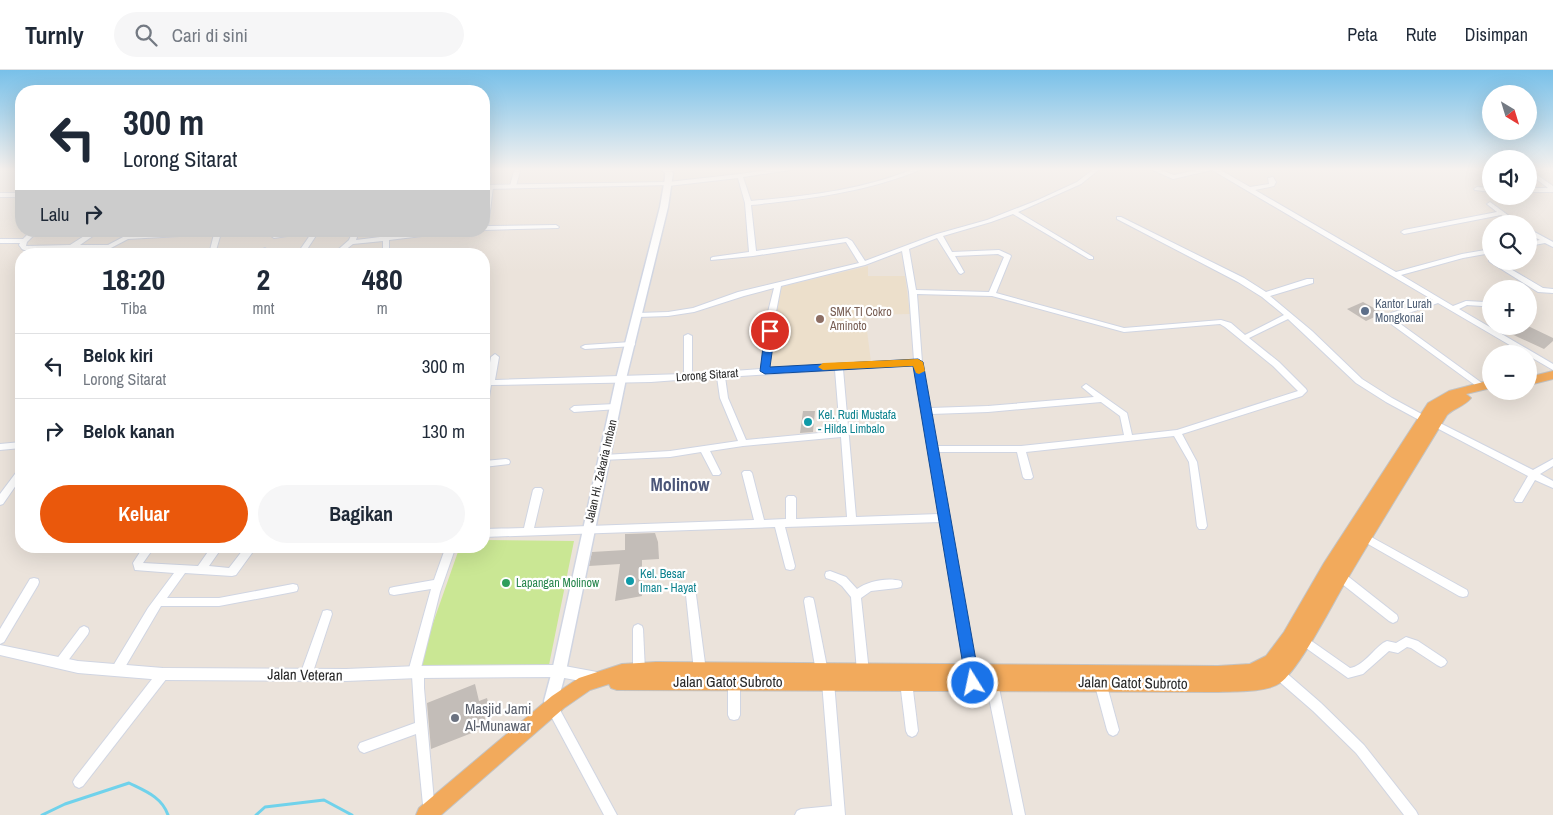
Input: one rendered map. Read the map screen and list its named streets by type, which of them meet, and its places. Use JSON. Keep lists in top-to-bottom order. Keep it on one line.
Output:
{"streets":{"highway":["Jalan Gatot Subroto"],"main road":["Jalan Hi. Zakaria Imban"],"street":["Lorong Sitarat","Jalan Veteran"]},"crossings":[["Lorong Sitarat","Jalan Hi. Zakaria Imban"],["Jalan Hi. Zakaria Imban","Jalan Veteran"],["Jalan Veteran","Jalan Gatot Subroto"]],"districts":["Molinow"],"places":["Kantor Lurah Mongkonai","SMK TI Cokro Aminoto","Kel. Rudi Mustafa - Hilda Limbalo","Kel. Besar Iman - Hayat","Lapangan Molinow","Masjid Jami Al-Munawar"],"north":"bottom right","page":{"header":"Turnly","search":"Cari di sini","nav":["Peta","Rute","Disimpan"],"map_buttons":["+","−"],"turn":["300 m","Lorong Sitarat"],"then":"Lalu","eta":["18:20","Tiba","2","mnt","480","m"],"list":[{"name":"Belok kiri","note":"Lorong Sitarat","value":"300 m"},{"name":"Belok kanan","value":"130 m"}],"buttons":["Keluar","Bagikan"]}}
